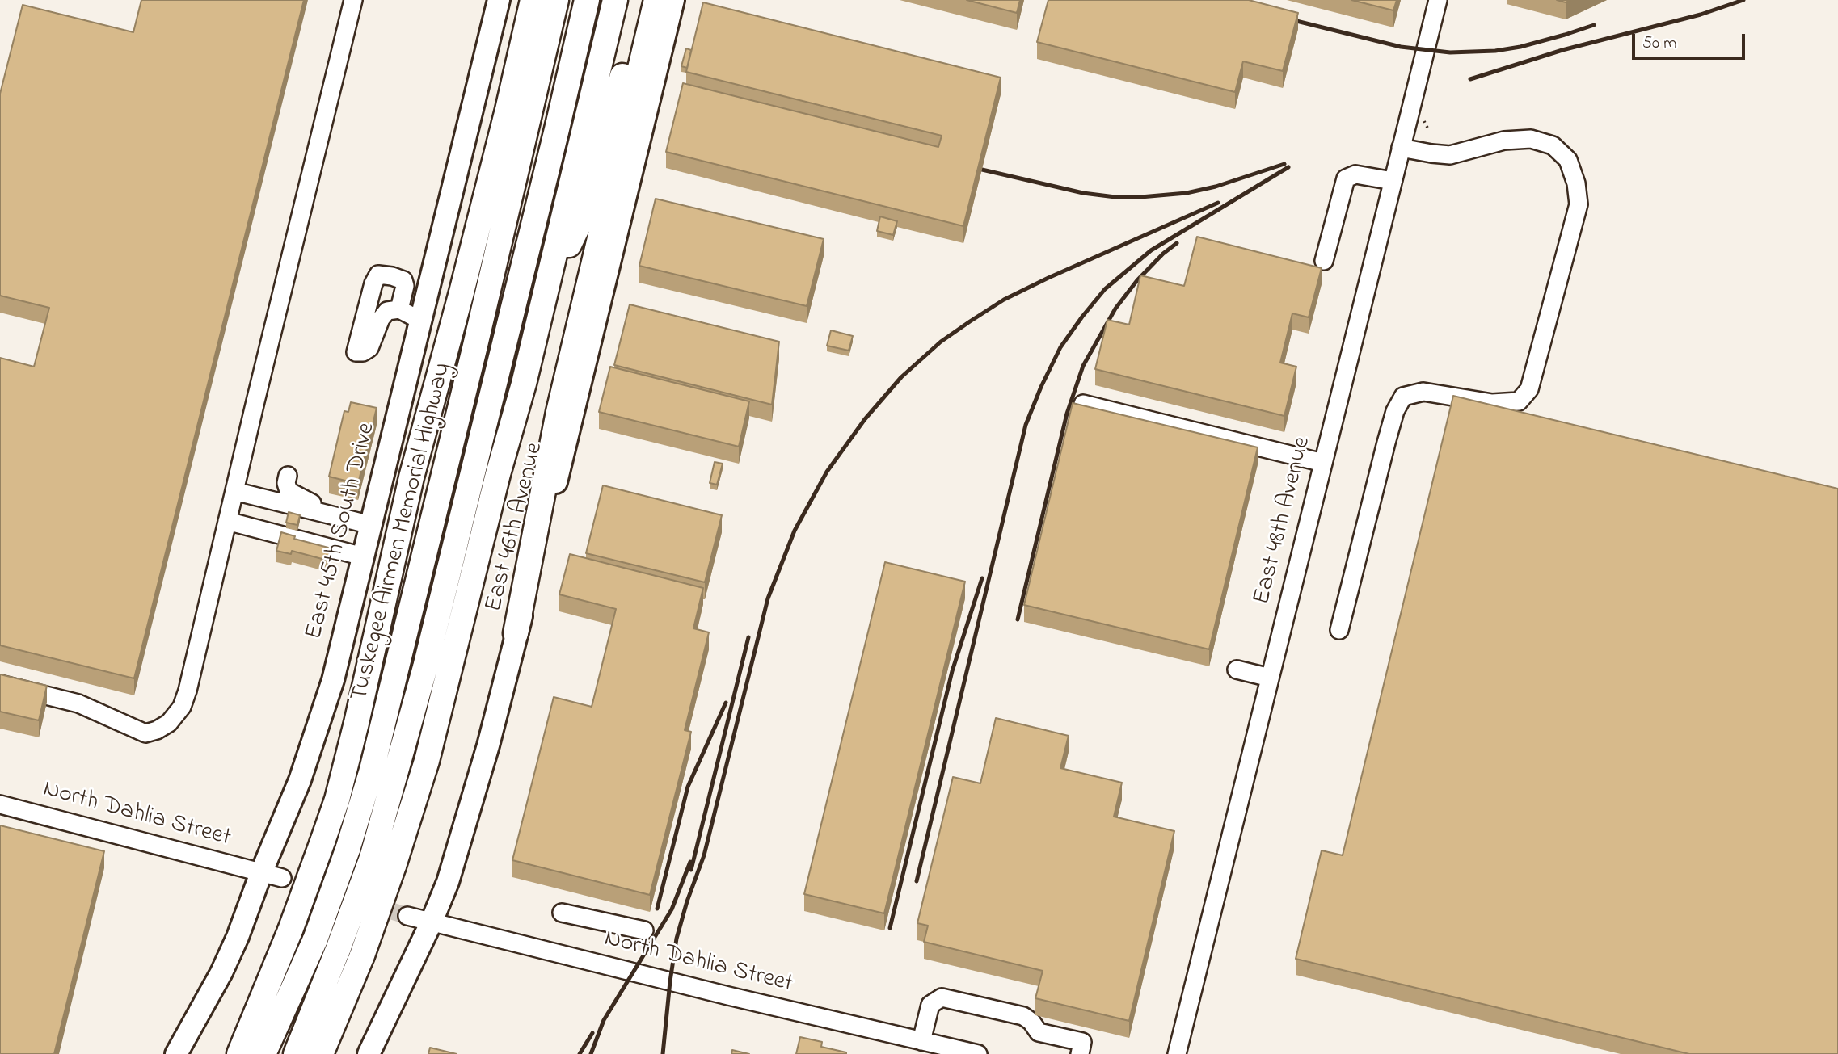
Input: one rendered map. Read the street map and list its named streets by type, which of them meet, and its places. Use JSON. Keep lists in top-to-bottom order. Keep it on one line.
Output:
{"streets":{"highway":["Tuskegee Airmen Memorial Highway"],"main road":["East 46th Avenue","East 45th South Drive"],"street":["East 48th Avenue","North Dahlia Street"]},"crossings":[["East 46th Avenue","North Dahlia Street"],["East 45th South Drive","North Dahlia Street"]],"scale_bar":"50 m"}
